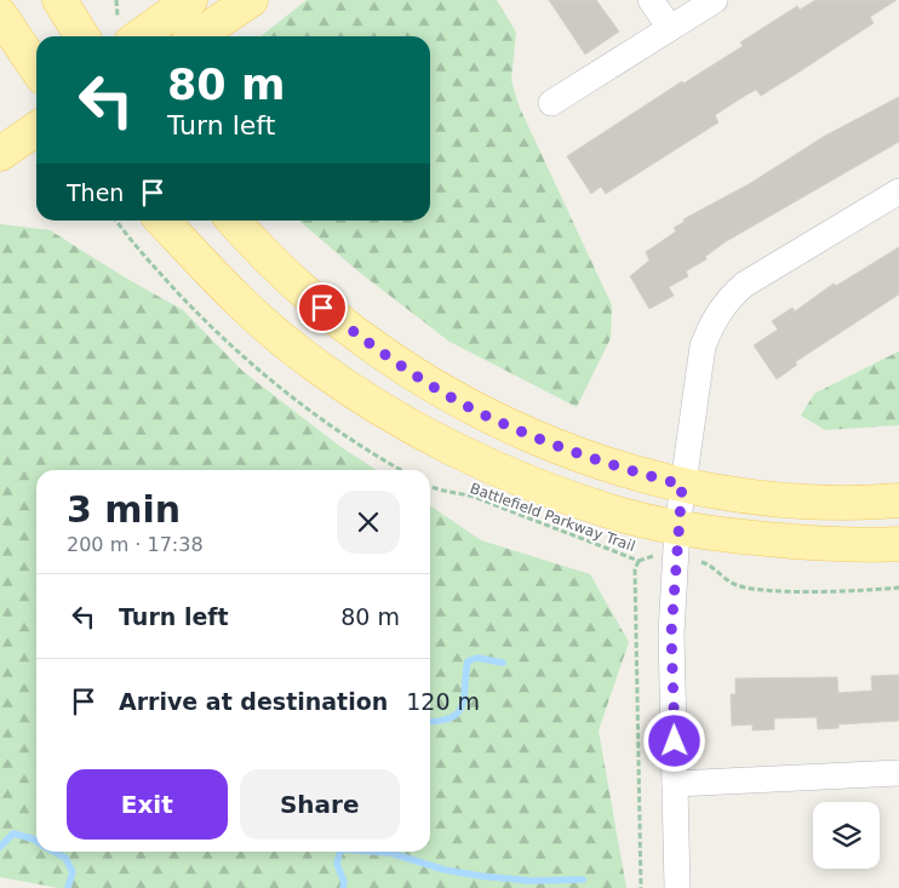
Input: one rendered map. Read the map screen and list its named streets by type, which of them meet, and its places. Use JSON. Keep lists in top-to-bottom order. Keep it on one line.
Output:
{"streets":{"path":["Battlefield Parkway Trail"]},"page":{"turn":["80 m","Turn left"],"then":"Then","heading":["3 min","200 m · 17:38"],"list":[{"name":"Turn left","value":"80 m"},{"name":"Arrive at destination","value":"120 m"}],"buttons":["Exit","Share"]}}
